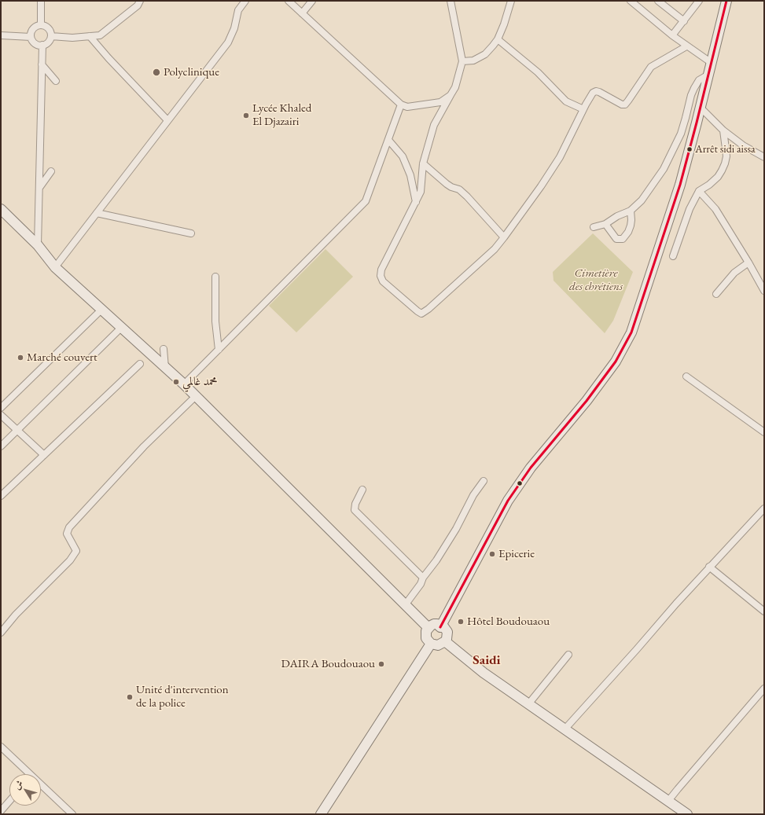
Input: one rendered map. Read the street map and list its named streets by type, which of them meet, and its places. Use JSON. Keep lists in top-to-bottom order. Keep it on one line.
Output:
{"districts":["Saidi"],"parks":["Cimetière des chrétiens"],"places":["Polyclinique","Lycée Khaled El Djazairi","Arrêt sidi aissa","Marché couvert","محمد غالمي","Epicerie","Hôtel Boudouaou","DAIRA Boudouaou","Unité d'intervention de la police"],"north":"top left"}
